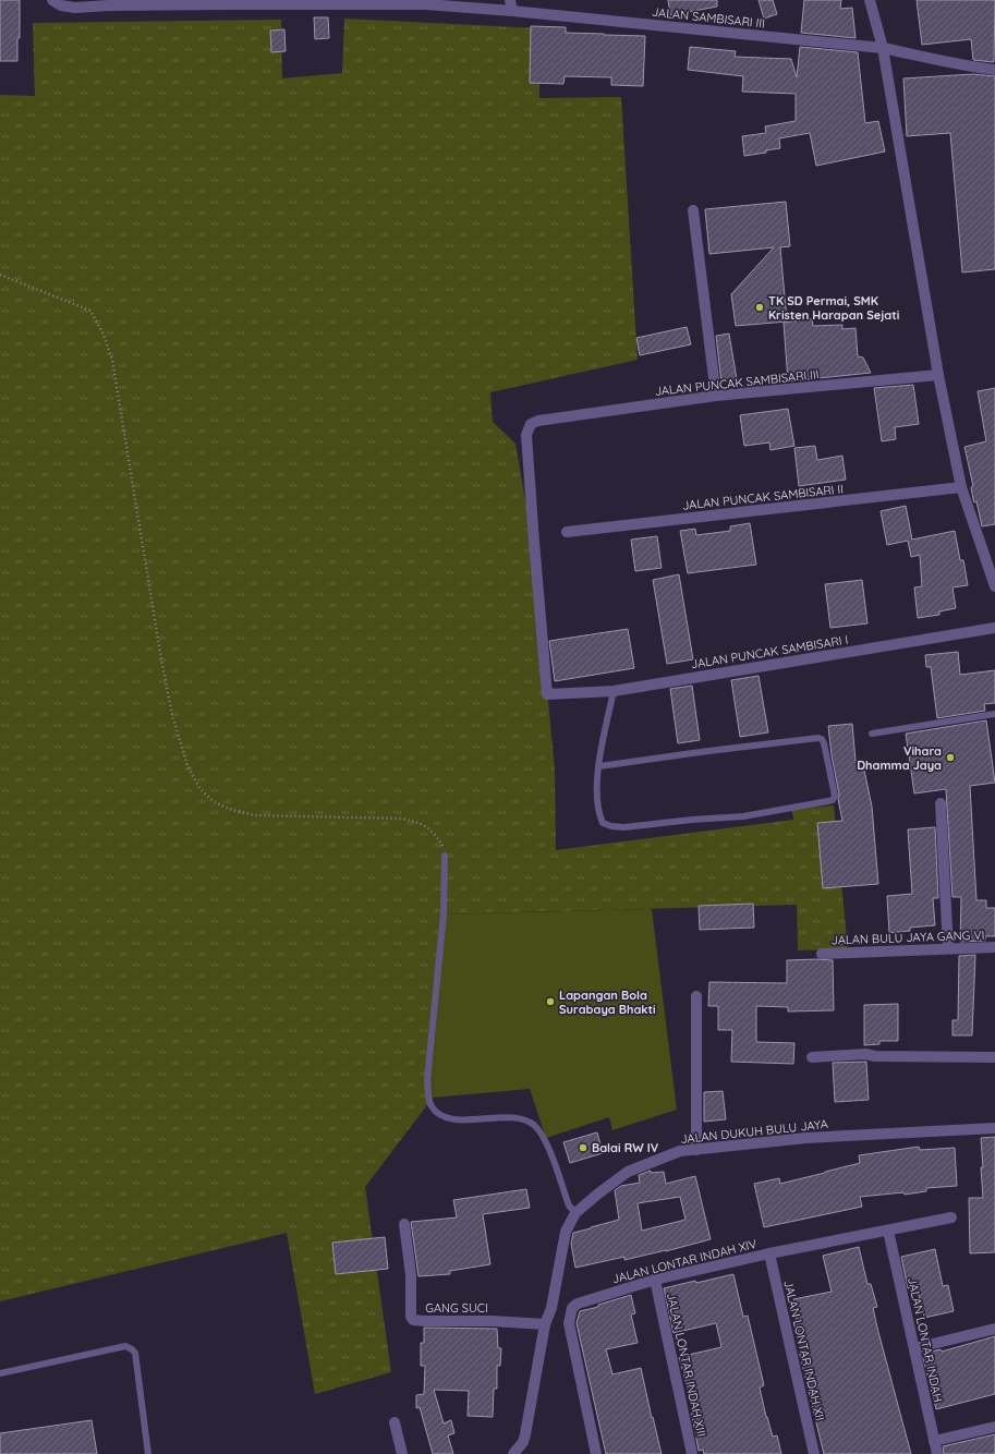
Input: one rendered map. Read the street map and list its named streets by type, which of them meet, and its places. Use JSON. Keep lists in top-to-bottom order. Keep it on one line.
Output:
{"streets":{"street":["JALAN SAMBISARI III","JALAN PUNCAK SAMBISARI III","JALAN PUNCAK SAMBISARI II","JALAN PUNCAK SAMBISARI I","JALAN BULU JAYA GANG VI","JALAN DUKUH BULU JAYA","JALAN LONTAR INDAH XIV","GANG SUCI","JALAN LONTAR INDAH","JALAN LONTAR INDAH XII","JALAN LONTAR INDAH XIII"]},"crossings":[["JALAN PUNCAK SAMBISARI III","JALAN PUNCAK SAMBISARI I"],["JALAN DUKUH BULU JAYA","GANG SUCI"],["JALAN LONTAR INDAH XIV","JALAN LONTAR INDAH"],["JALAN LONTAR INDAH XIV","JALAN LONTAR INDAH XII"],["JALAN LONTAR INDAH XIV","JALAN LONTAR INDAH XIII"]],"places":["TK SD Permai, SMK Kristen Harapan Sejati","Vihara Dhamma Jaya","Lapangan Bola Surabaya Bhakti","Balai RW IV"]}
